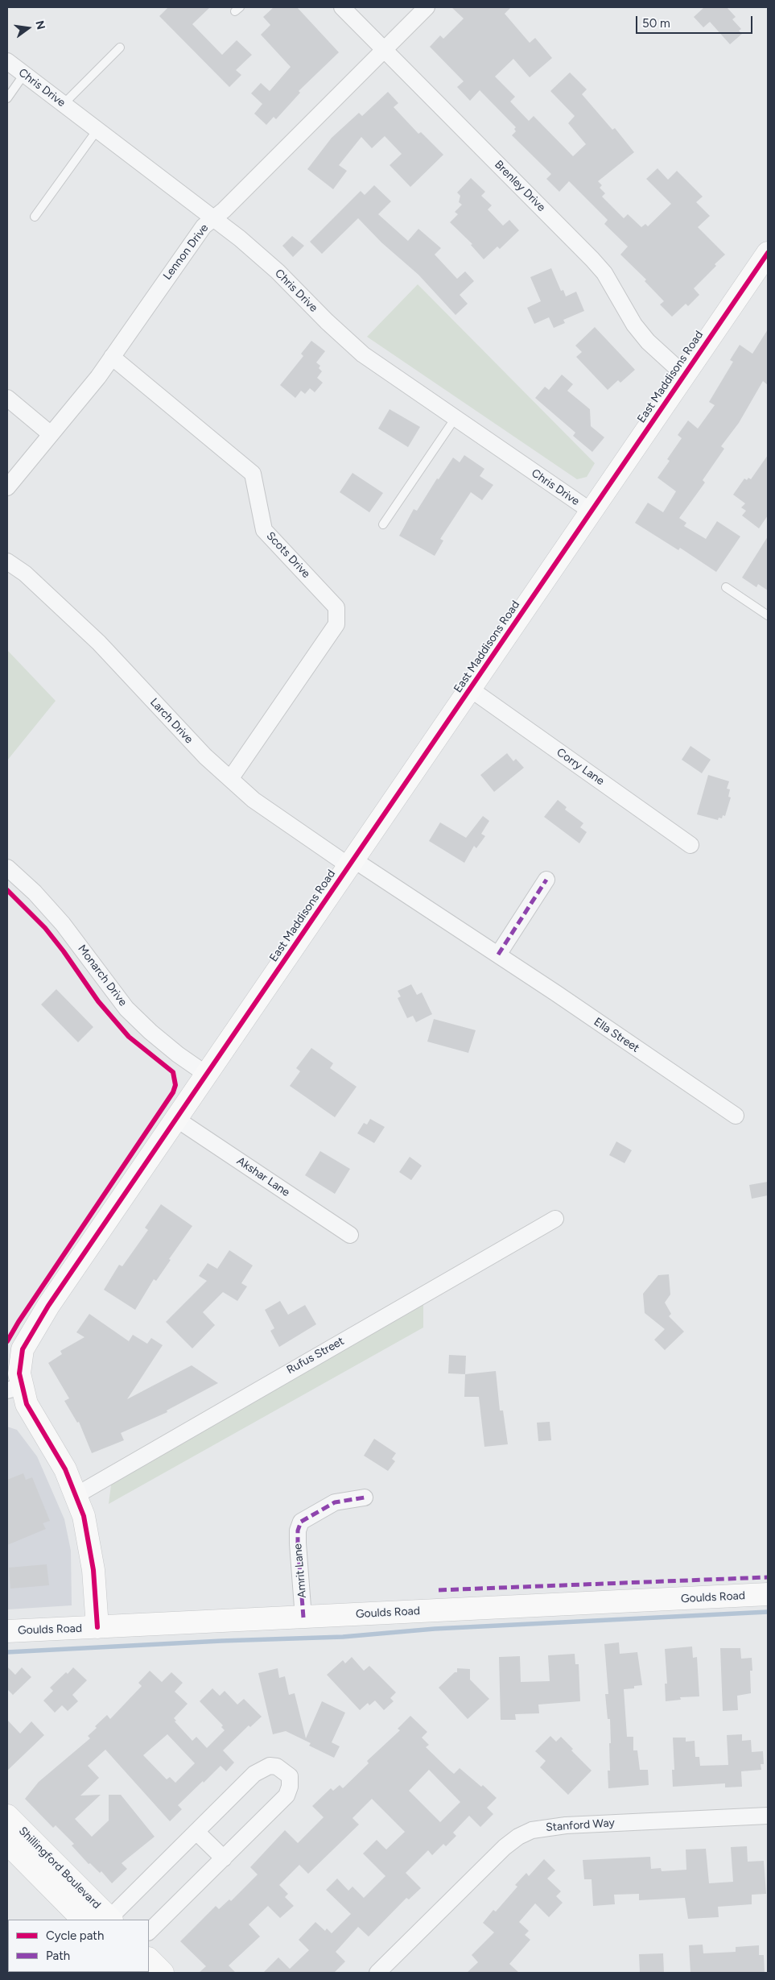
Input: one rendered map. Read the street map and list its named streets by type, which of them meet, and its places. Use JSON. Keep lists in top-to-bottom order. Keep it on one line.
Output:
{"streets":{"street":["Chris Drive","Brenley Drive","Lennon Drive","East Maddisons Road","Scots Drive","Larch Drive","Corry Lane","Monarch Drive","Ella Street","Akshar Lane","Rufus Street","Amrit Lane","Goulds Road","Stanford Way","Shillingford Boulevard"]},"crossings":[["Chris Drive","Lennon Drive"],["Chris Drive","East Maddisons Road"],["Brenley Drive","Lennon Drive"],["Brenley Drive","East Maddisons Road"],["Lennon Drive","Scots Drive"],["East Maddisons Road","Larch Drive"],["East Maddisons Road","Corry Lane"],["East Maddisons Road","Monarch Drive"],["East Maddisons Road","Ella Street"],["East Maddisons Road","Akshar Lane"],["East Maddisons Road","Rufus Street"],["East Maddisons Road","Goulds Road"],["Scots Drive","Larch Drive"],["Larch Drive","Ella Street"],["Amrit Lane","Goulds Road"]],"legend":["Cycle path","Path"],"scale_bar":"50 m","north":"right"}
